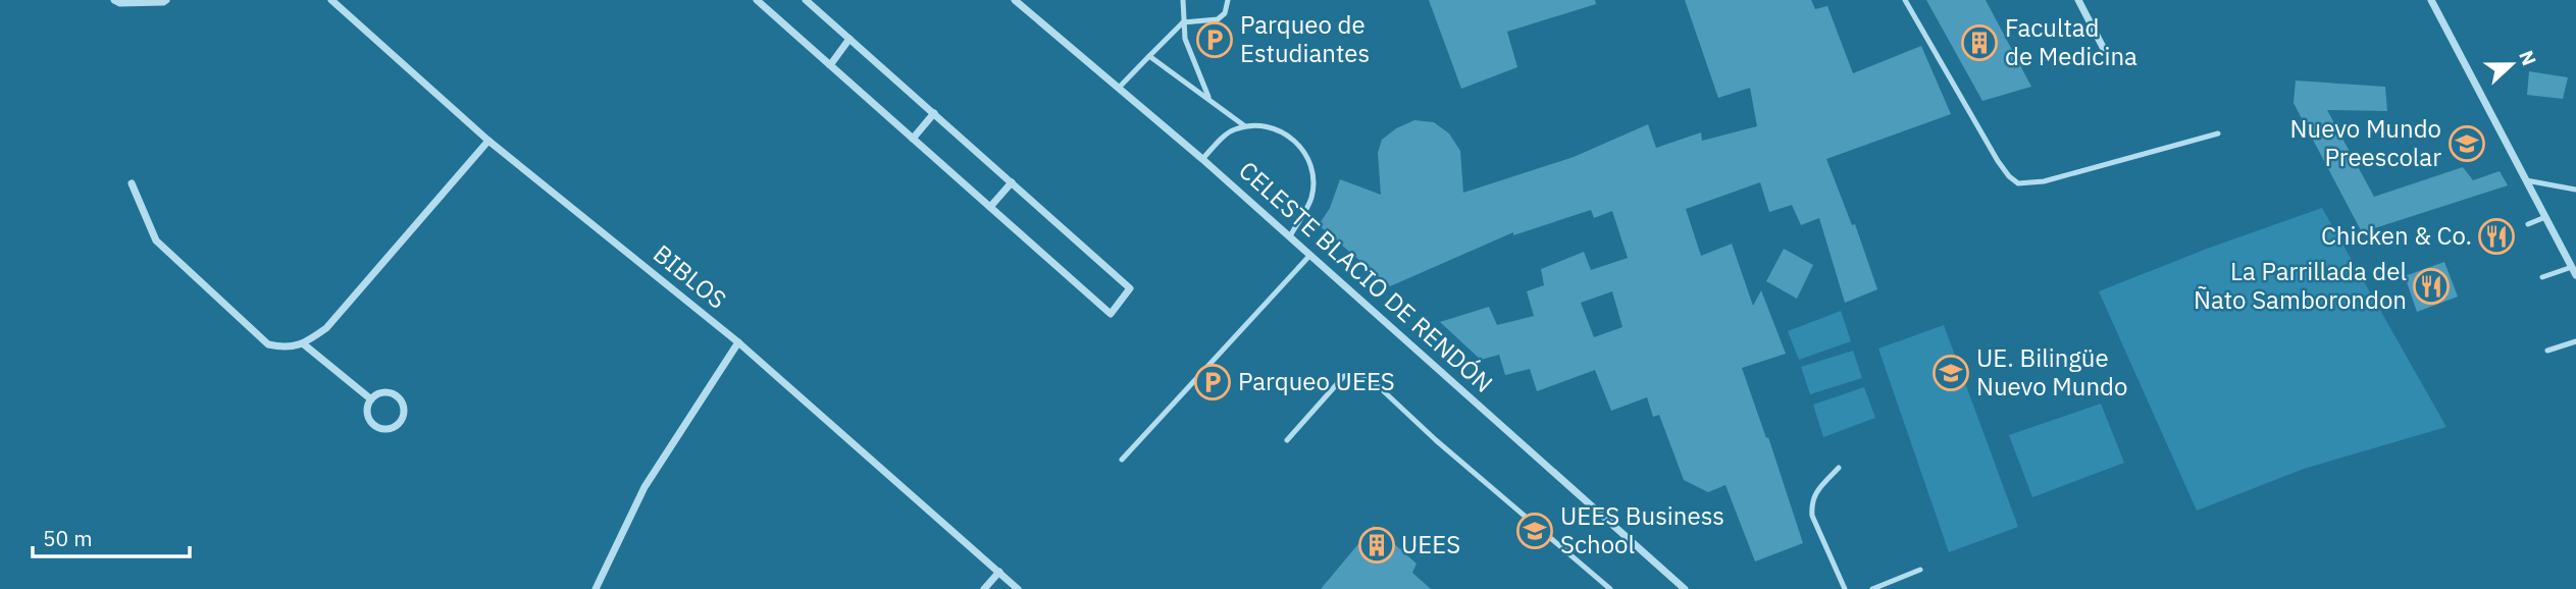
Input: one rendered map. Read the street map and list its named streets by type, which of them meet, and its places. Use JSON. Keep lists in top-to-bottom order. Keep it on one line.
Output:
{"streets":{"street":["BIBLOS","CELESTE BLACIO DE RENDÓN"]},"places":{"parking":["Parqueo de Estudiantes","Parqueo UEES"],"building":["Facultad de Medicina","UEES"],"school or university":["Nuevo Mundo Preescolar","UE. Bilingüe Nuevo Mundo","UEES Business School"],"restaurant":["Chicken & Co.","La Parrillada del Ñato Samborondon"]},"scale_bar":"50 m","north":"right"}
